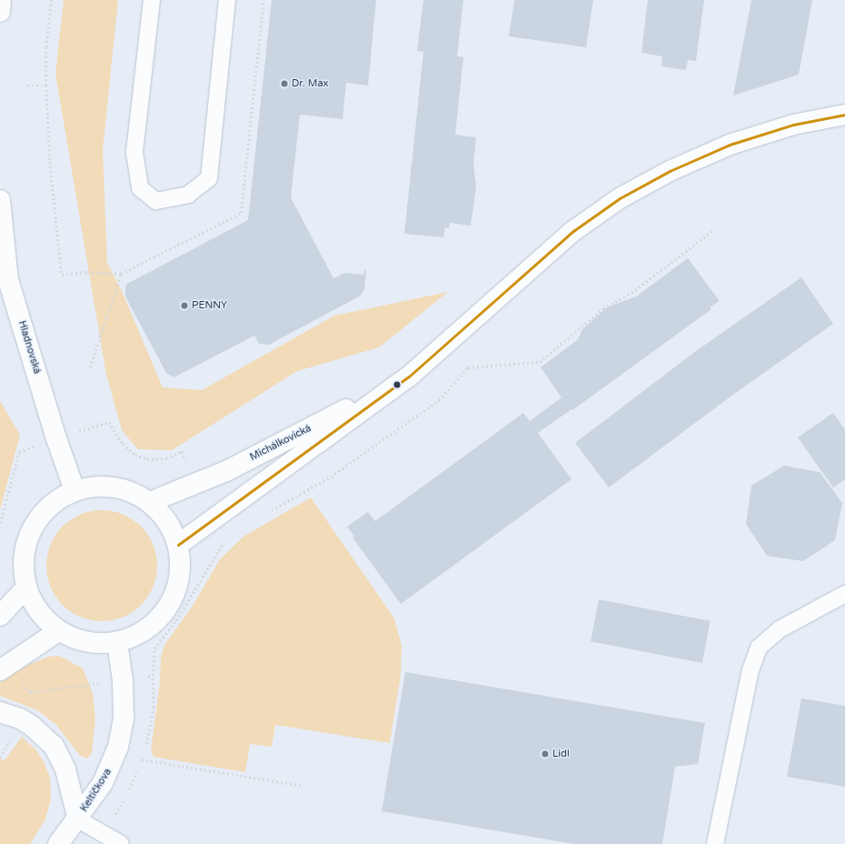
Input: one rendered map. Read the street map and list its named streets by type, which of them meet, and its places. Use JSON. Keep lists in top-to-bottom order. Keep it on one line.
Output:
{"streets":{"street":["Hladnovská","Michálkovická","Keltičkova"]},"places":["Dr. Max","PENNY","Lidl"]}
